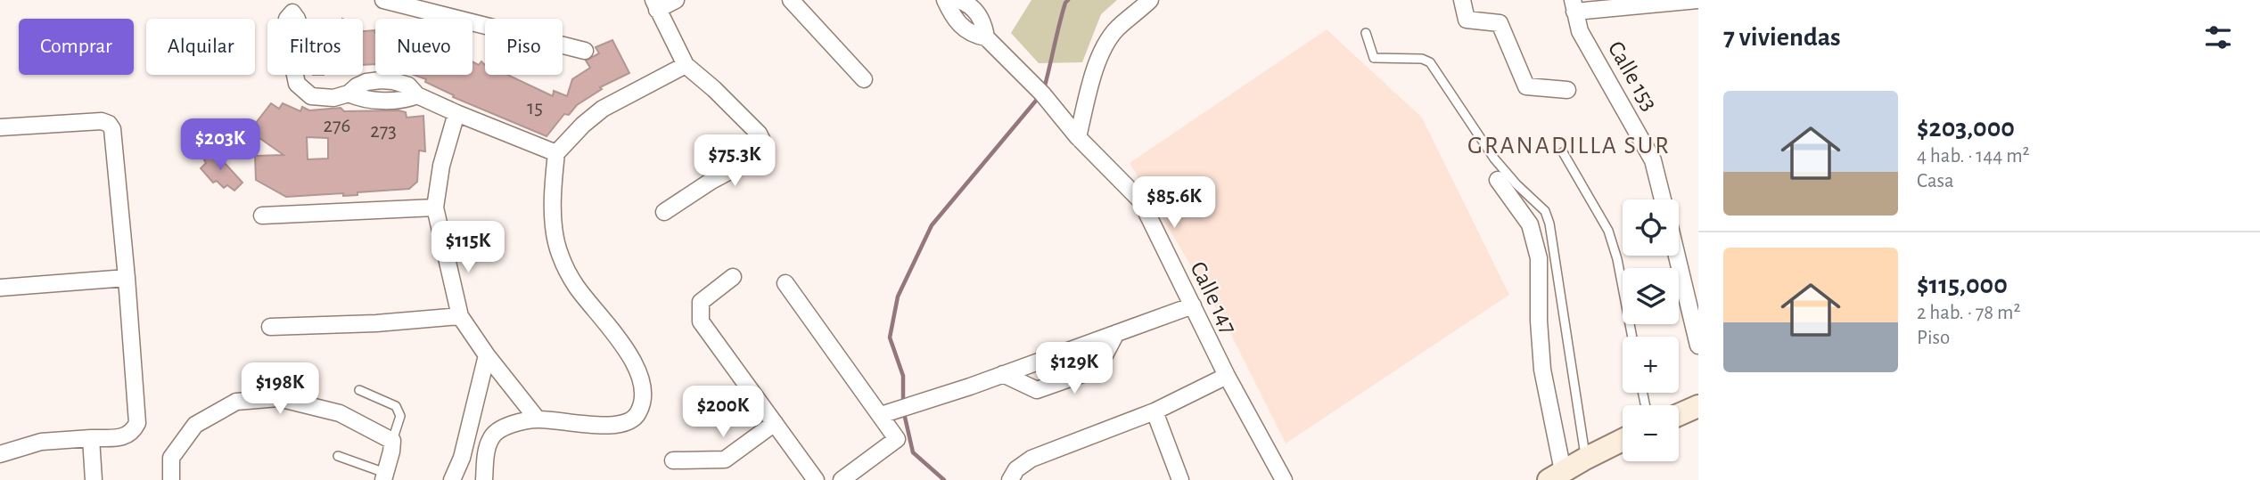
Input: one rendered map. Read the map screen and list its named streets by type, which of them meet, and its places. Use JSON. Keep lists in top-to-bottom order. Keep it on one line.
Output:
{"streets":{"street":["Calle 153","Calle 147"]},"districts":["GRANADILLA SUR"],"house_numbers":["15","276","273"],"page":{"heading":"7 viviendas","chip":["Comprar","Alquilar","Filtros","Nuevo","Piso"],"list":[{"name":"$203,000","note":"4 hab. · 144 m² · Casa"},{"name":"$115,000","note":"2 hab. · 78 m² · Piso"}],"price":["$203K","$75.3K","$85.6K","$115K","$129K","$198K","$200K"],"map_buttons":["+","−"]}}
